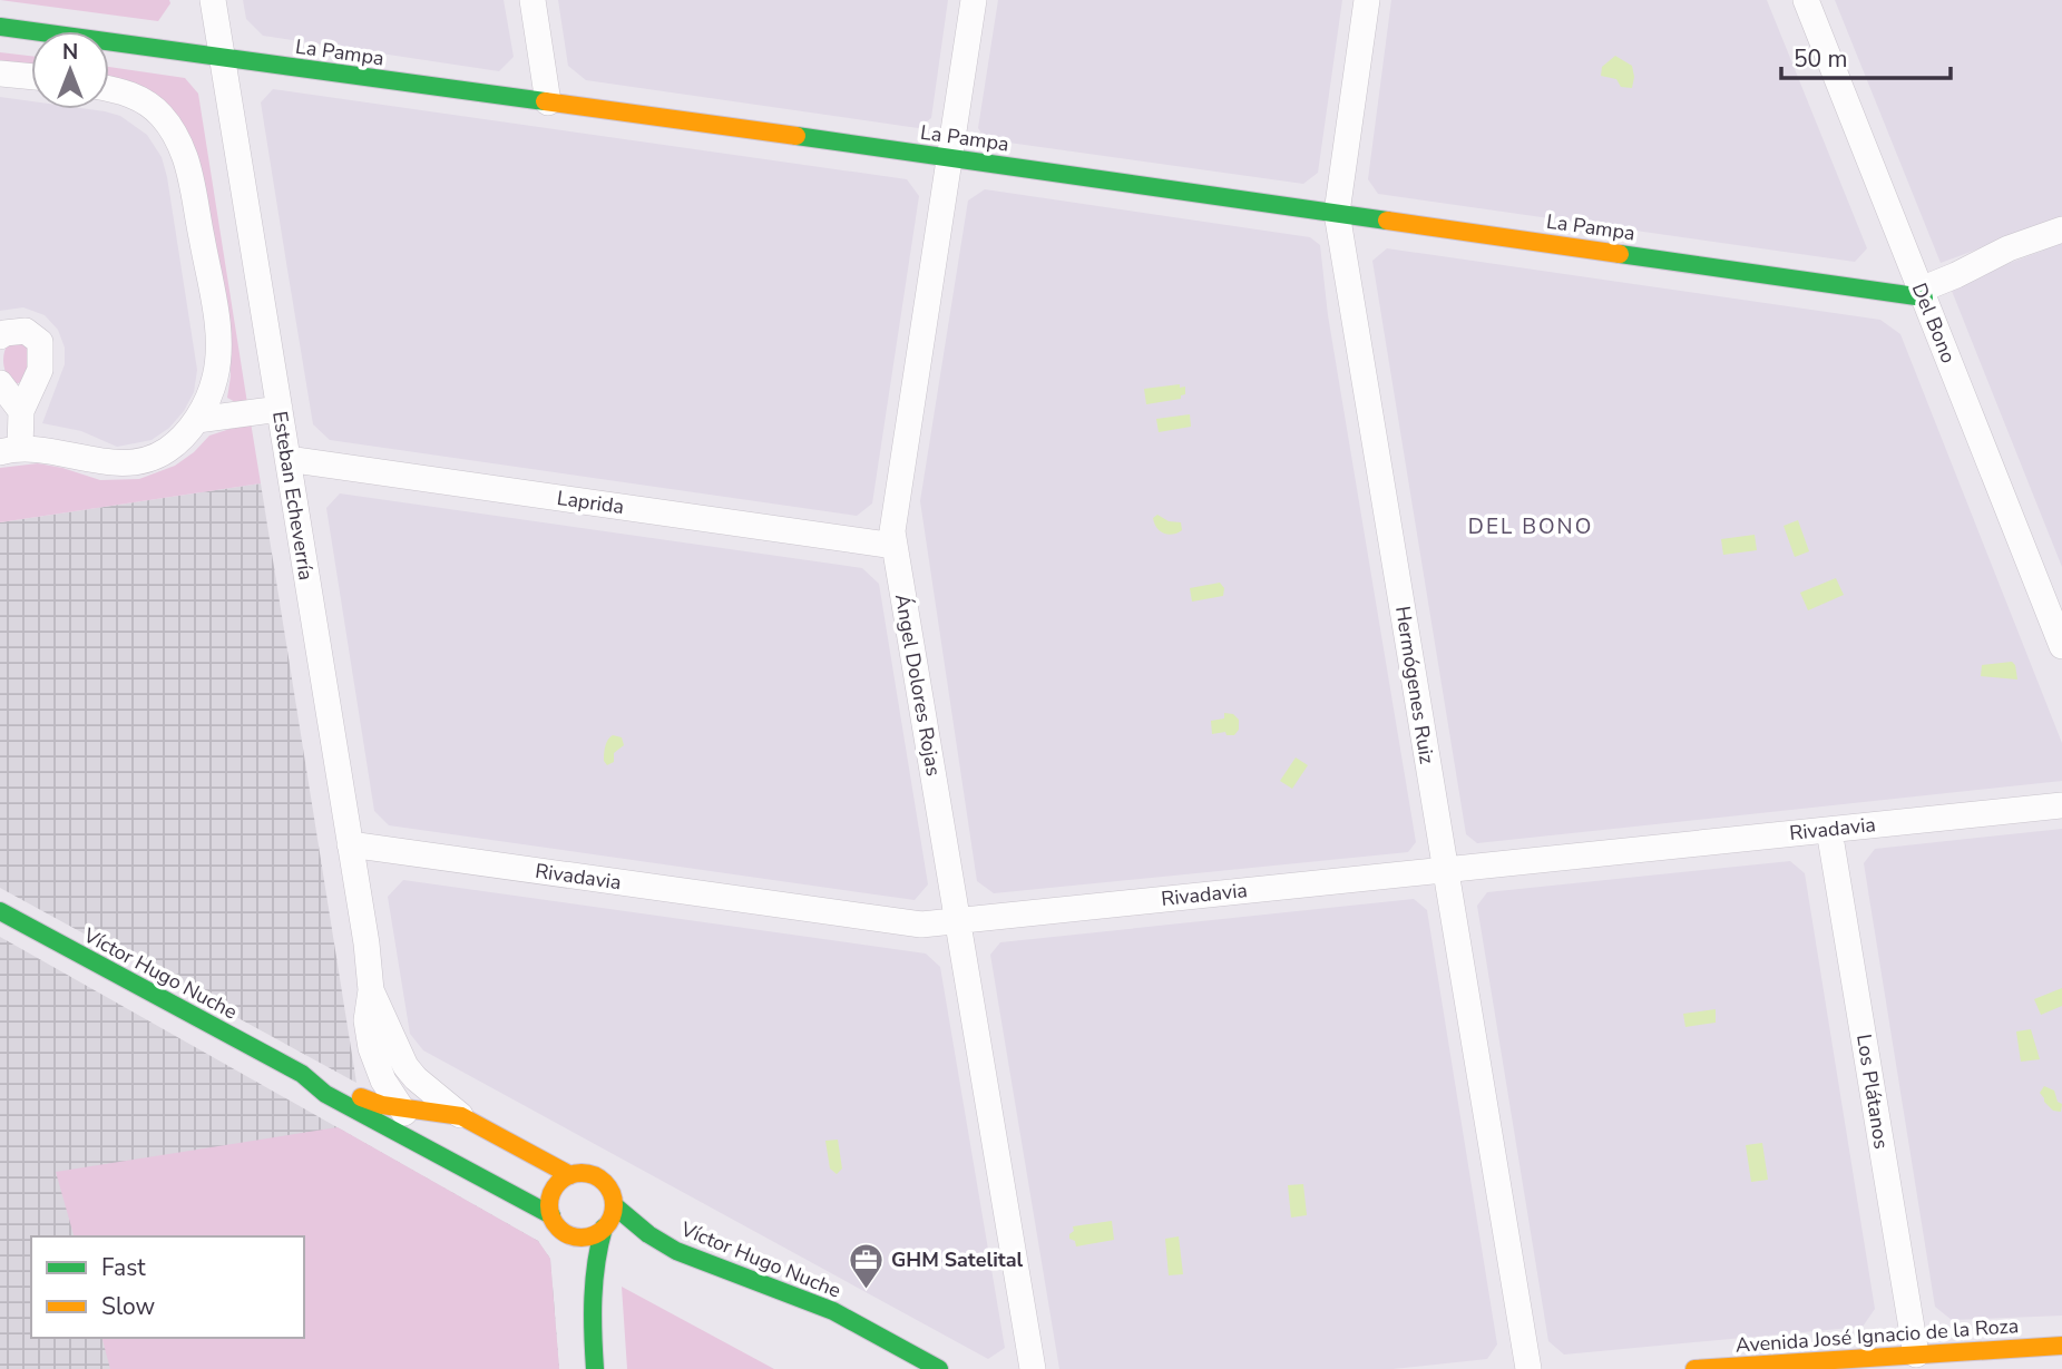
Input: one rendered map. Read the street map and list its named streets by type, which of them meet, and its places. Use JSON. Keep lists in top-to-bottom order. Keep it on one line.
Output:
{"streets":{"street":["La Pampa","Del Bono","Esteban Echeverría","Laprida","Ángel Dolores Rojas","Hermógenes Ruiz","Rivadavia","Víctor Hugo Nuche","Los Plátanos","Avenida José Ignacio de la Roza"]},"crossings":[["La Pampa","Del Bono"],["La Pampa","Esteban Echeverría"],["La Pampa","Ángel Dolores Rojas"],["La Pampa","Hermógenes Ruiz"],["Esteban Echeverría","Laprida"],["Esteban Echeverría","Rivadavia"],["Esteban Echeverría","Víctor Hugo Nuche"],["Laprida","Ángel Dolores Rojas"],["Ángel Dolores Rojas","Rivadavia"],["Hermógenes Ruiz","Rivadavia"],["Rivadavia","Los Plátanos"],["Los Plátanos","Avenida José Ignacio de la Roza"]],"districts":["DEL BONO"],"places":{"office":["GHM Satelital"]},"legend":["Fast","Slow"],"scale_bar":"50 m","north":"top"}
